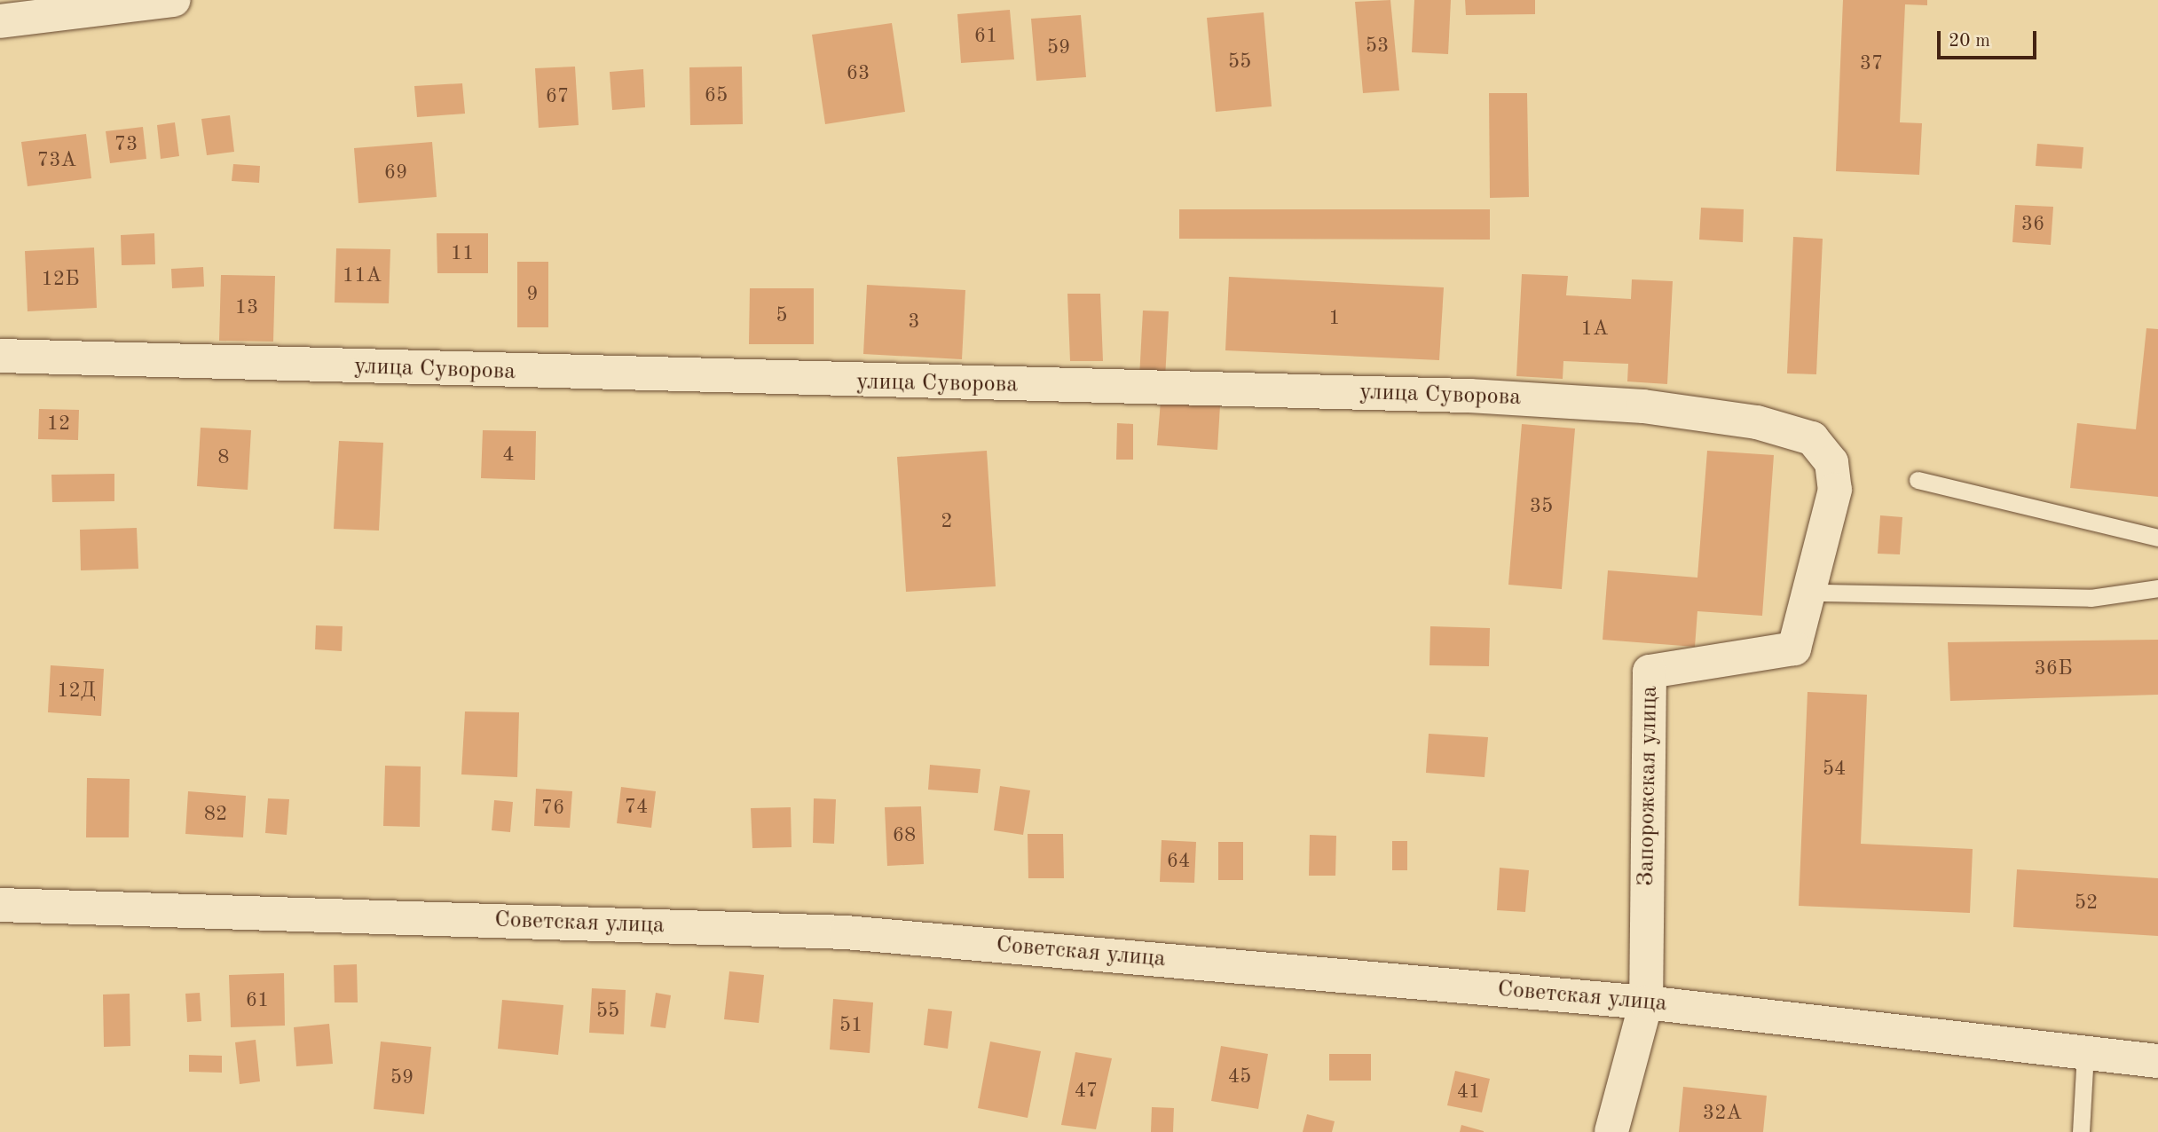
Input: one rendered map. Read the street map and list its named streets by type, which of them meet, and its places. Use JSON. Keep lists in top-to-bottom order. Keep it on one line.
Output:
{"streets":{"street":["улица Суворова","Запорожская улица","Советская улица"]},"crossings":[["улица Суворова","Запорожская улица"],["Запорожская улица","Советская улица"]],"house_numbers":["61","53","59","55","37","63","65","67","73","73А","69","36","11","11А","12Б","9","13","5","1","3","1А","12","4","8","35","2","36Б","12Д","54","74","76","82","68","64","52","61","55","51","45","59","47","41","32А"],"scale_bar":"20 m"}
